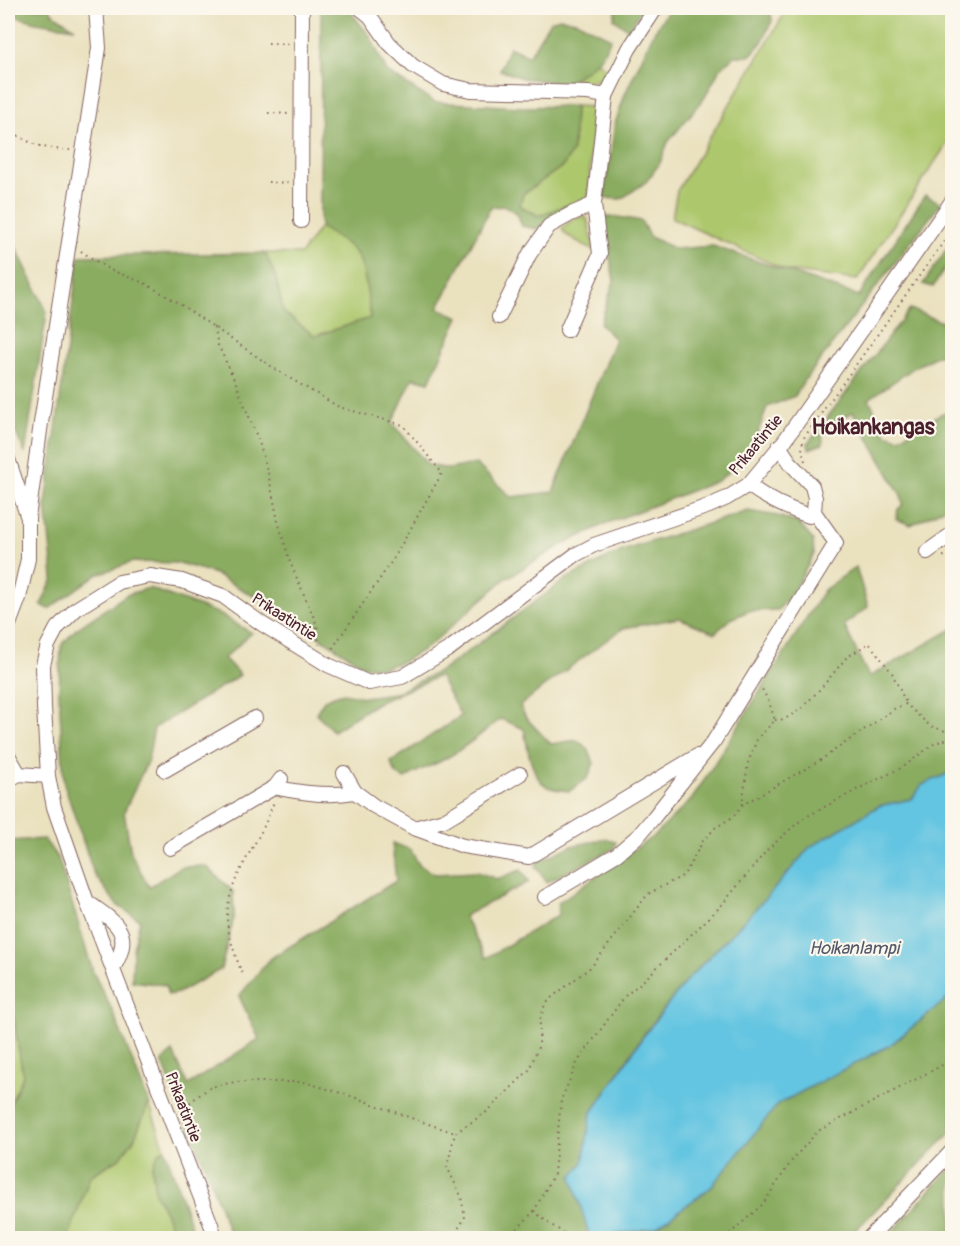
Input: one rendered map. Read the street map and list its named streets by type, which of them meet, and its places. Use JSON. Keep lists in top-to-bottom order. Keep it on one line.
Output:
{"streets":{"street":["Prikaatintie"]},"districts":["Hoikankangas"],"water":["Hoikanlampi"]}
